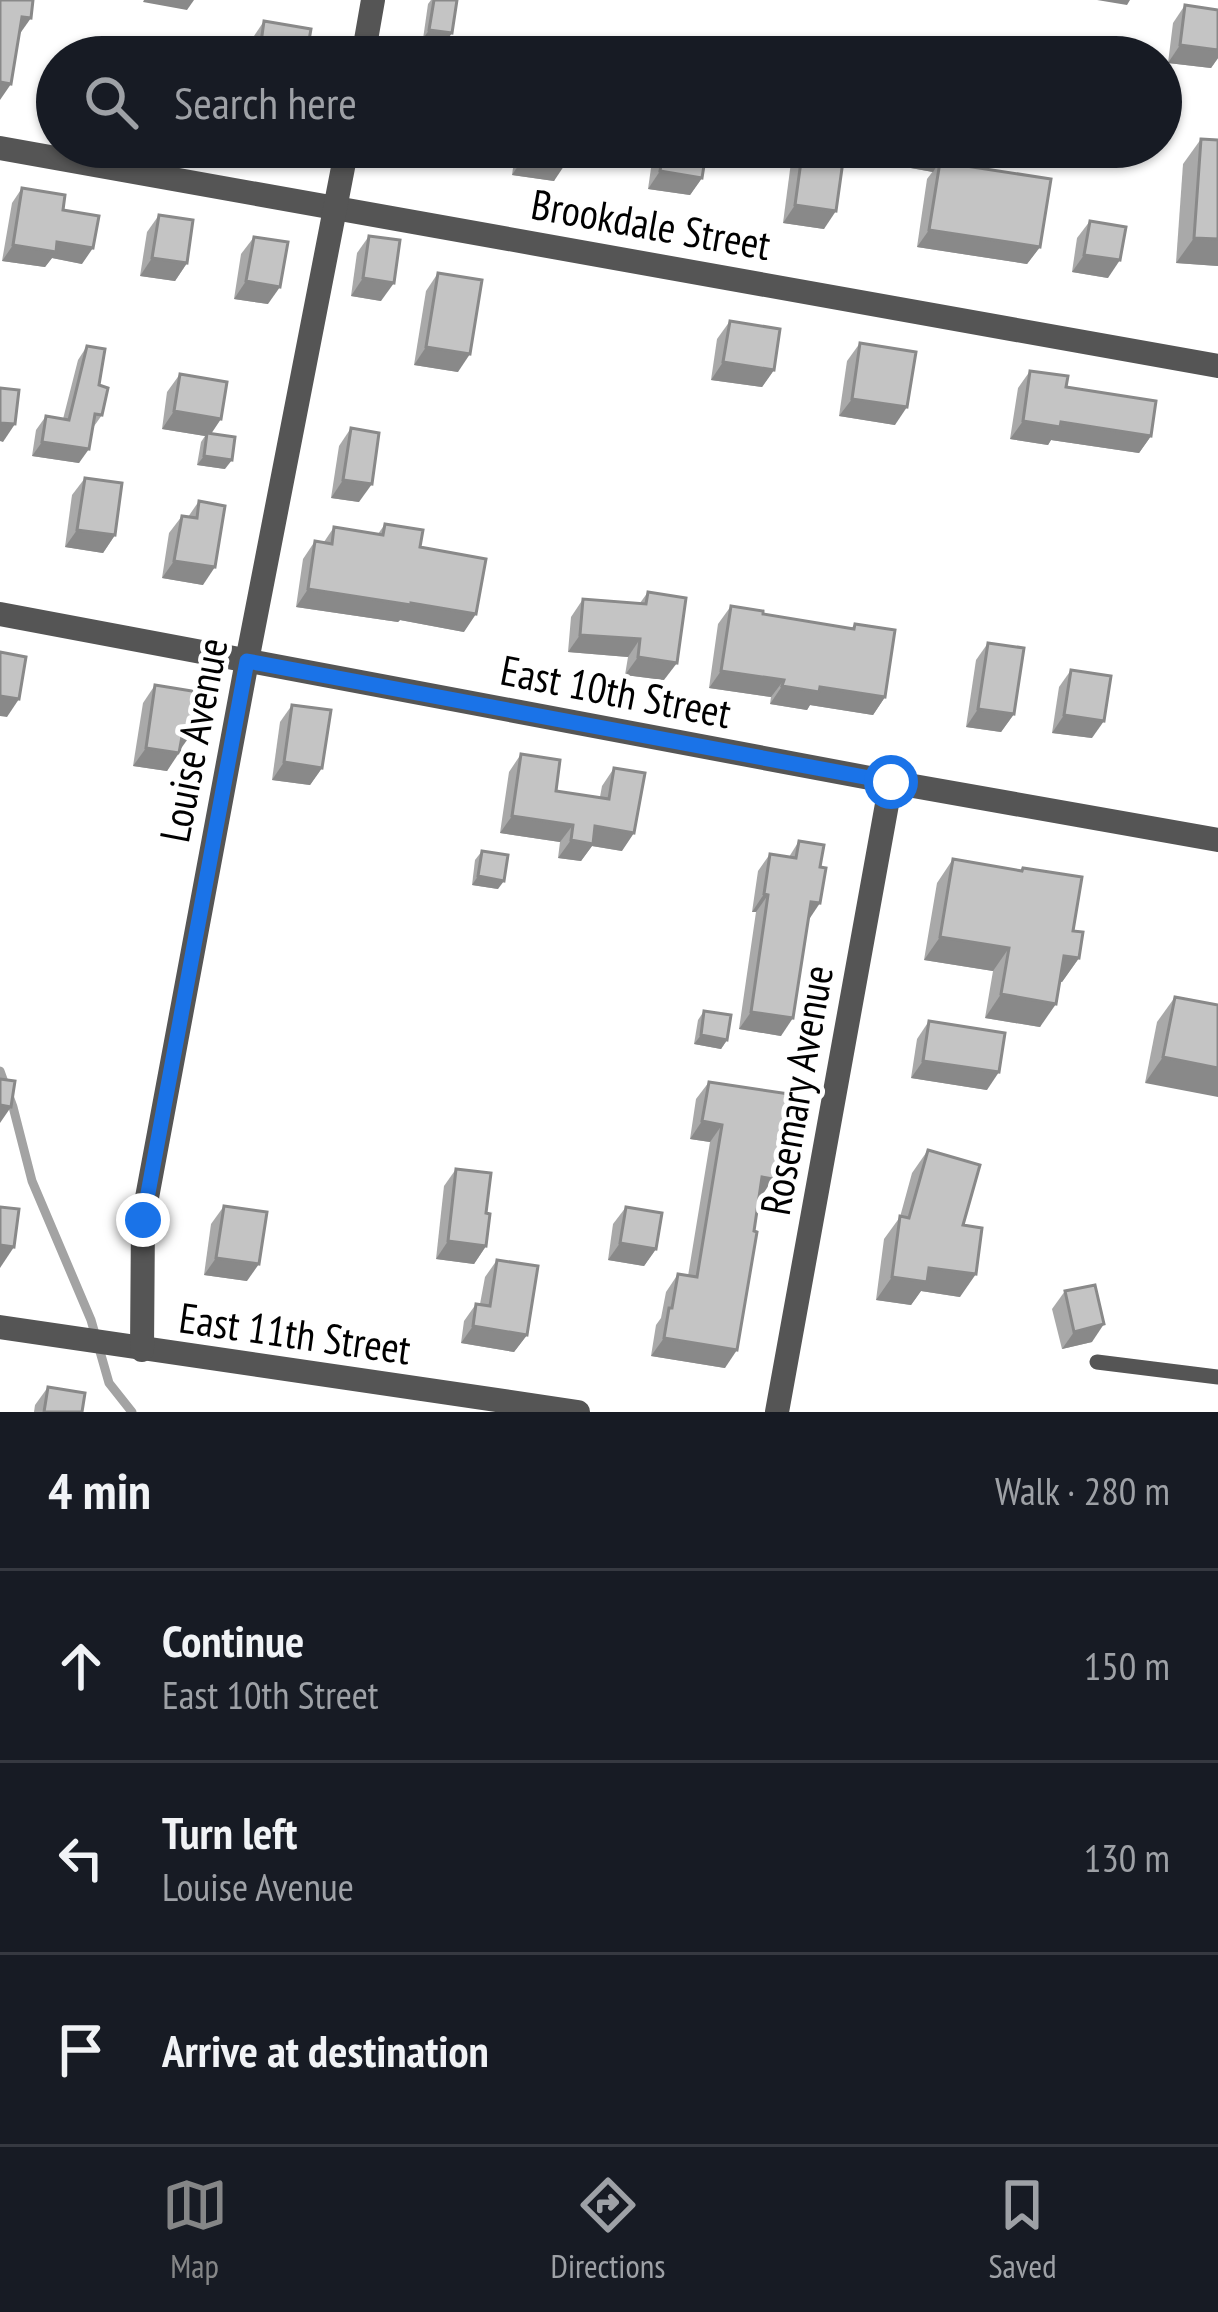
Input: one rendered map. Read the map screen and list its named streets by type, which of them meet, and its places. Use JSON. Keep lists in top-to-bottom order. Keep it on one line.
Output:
{"streets":{"street":["Brookdale Street","East 10th Street","Louise Avenue","Rosemary Avenue","East 11th Street"]},"crossings":[["Brookdale Street","Louise Avenue"],["East 10th Street","Louise Avenue"],["East 10th Street","Rosemary Avenue"],["Louise Avenue","East 11th Street"]],"page":{"search":"Search here","heading":["4 min","Walk · 280 m"],"list":[["Continue","East 10th Street","150 m"],["Turn left","Louise Avenue","130 m"],"Arrive at destination"],"nav":["Map","Directions","Saved"]}}
